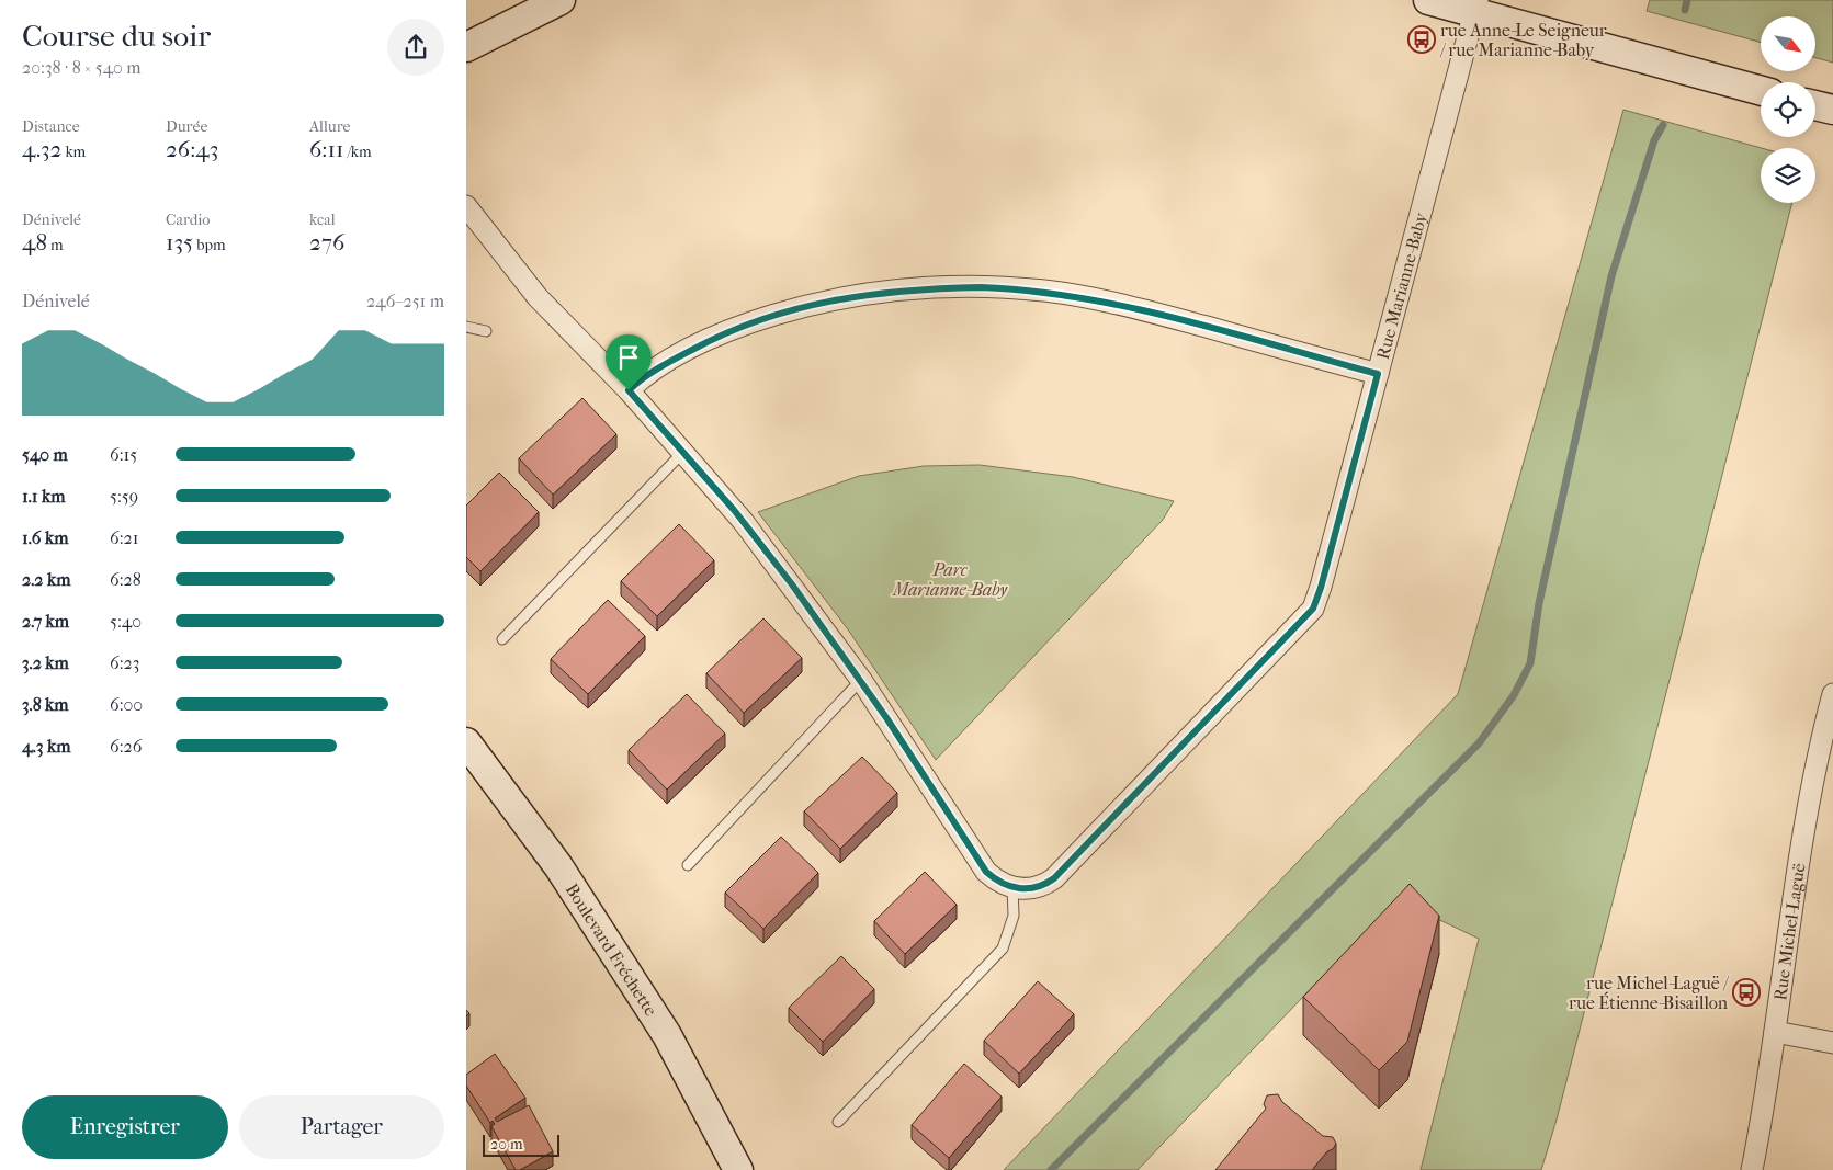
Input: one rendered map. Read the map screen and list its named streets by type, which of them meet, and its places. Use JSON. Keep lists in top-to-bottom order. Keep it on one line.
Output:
{"streets":{"main road":["Boulevard Fréchette"],"street":["Rue Marianne-Baby","Rue Michel-Laguë"]},"parks":["Parc Marianne-Baby"],"places":{"bus stop":["rue Anne-Le Seigneur / rue Marianne-Baby","rue Michel-Laguë / rue Étienne-Bisaillon"]},"scale_bar":"20 m","north":"bottom right","page":{"heading":["Course du soir","20:38 · 8 × 540 m"],"stats":[["Distance","4.32 km"],["Durée","26:43"],["Allure","6:11 /km"],["Dénivelé","48 m"],["Cardio","135 bpm"],["kcal","276"]],"chart":["Dénivelé","246–251 m"],"list":[{"name":"540 m","note":"6:15"},{"name":"1.1 km","note":"5:59"},{"name":"1.6 km","note":"6:21"},{"name":"2.2 km","note":"6:28"},{"name":"2.7 km","note":"5:40"},{"name":"3.2 km","note":"6:23"},{"name":"3.8 km","note":"6:00"},{"name":"4.3 km","note":"6:26"}],"buttons":["Enregistrer","Partager"],"scale":"20 m"}}
